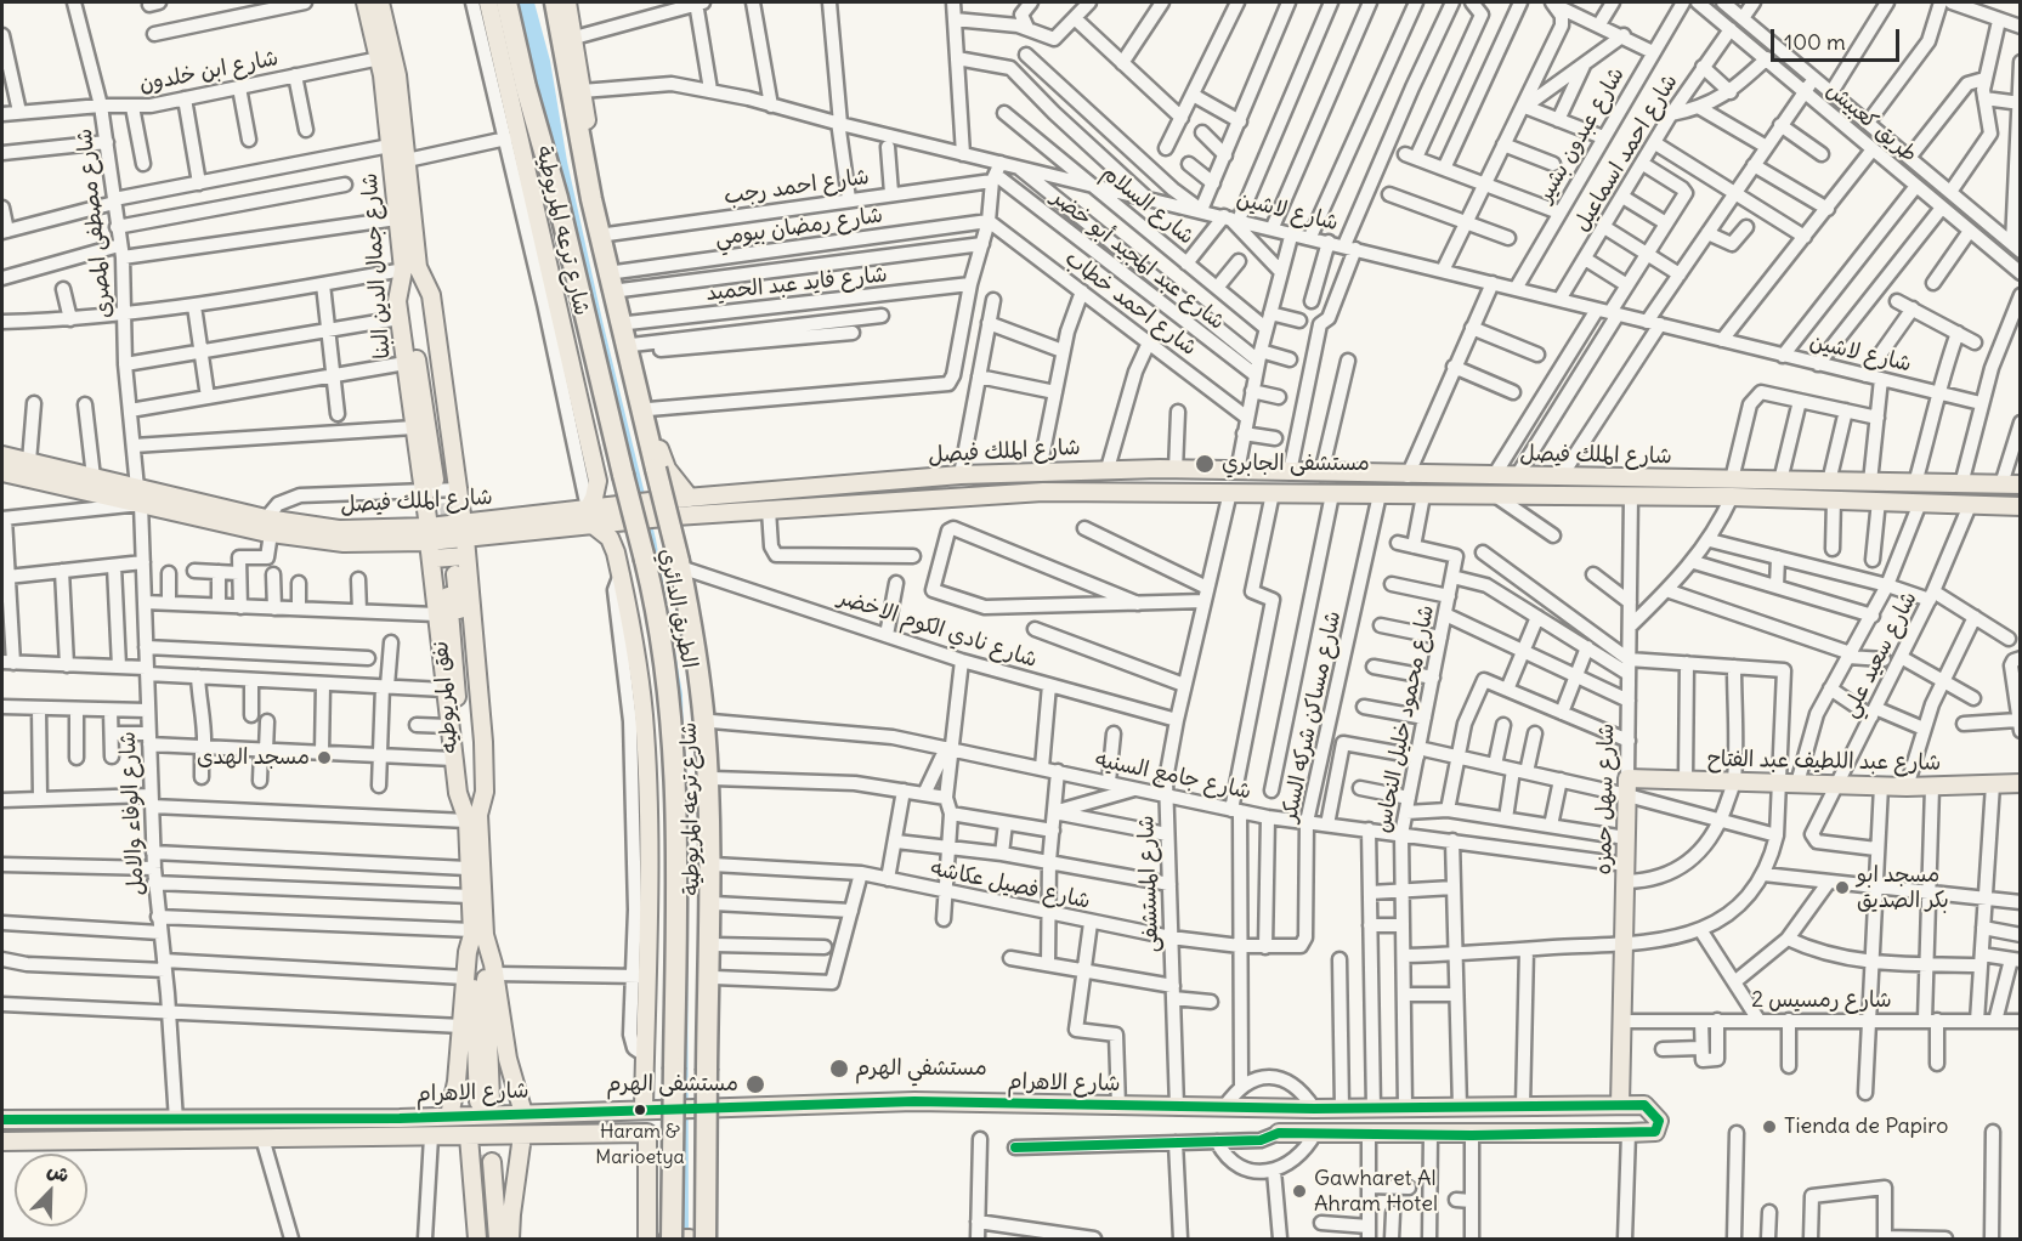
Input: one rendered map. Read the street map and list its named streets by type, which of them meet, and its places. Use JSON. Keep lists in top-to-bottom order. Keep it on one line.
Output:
{"streets":{"highway":["الطريق الدائري"],"main road":["شارع ترعه المريوطية","شارع جمال الدين البنا","شارع الملك فيصل","نفق المريوطيه","شارع عبد اللطيف عبد الفتاح","شارع سهل حمزه","شارع الاهرام"],"street":["شارع ابن خلدون","طريق كعبيش","شارع عبدون بشير","شارع احمد اسماعيل","شارع احمد رجب","شارع السلام","شارع لاشين","شارع مصطفى المصرى","شارع رمضان بيومي","شارع عبد المجيد أبو خضر","شارع فايد عبد الحميد","شارع احمد خطاب","شارع نادي الكوم الاخضر","شارع سعيد علي","شارع مساكن شركه السكر","شارع محمود خليل النحاس","شارع جامع السنيه","شارع الوفاء والامل","شارع المستشفى","شارع فصيل عكاشه","شارع رمسيس 2"]},"crossings":[["شارع ابن خلدون","شارع مصطفى المصرى"],["شارع ابن خلدون","شارع جمال الدين البنا"],["طريق كعبيش","شارع احمد اسماعيل"],["شارع عبدون بشير","شارع لاشين"],["شارع احمد اسماعيل","شارع لاشين"],["شارع احمد رجب","شارع لاشين"],["شارع احمد رجب","شارع ترعه المريوطية"],["شارع احمد رجب","شارع عبد المجيد أبو خضر"],["شارع السلام","شارع لاشين"],["شارع لاشين","شارع ترعه المريوطية"],["شارع لاشين","شارع عبد المجيد أبو خضر"],["شارع مصطفى المصرى","شارع الملك فيصل"],["شارع مصطفى المصرى","شارع الوفاء والامل"],["شارع رمضان بيومي","شارع ترعه المريوطية"],["شارع رمضان بيومي","شارع احمد خطاب"],["شارع ترعه المريوطية","شارع فايد عبد الحميد"],["شارع ترعه المريوطية","شارع الملك فيصل"],["شارع ترعه المريوطية","شارع نادي الكوم الاخضر"],["شارع ترعه المريوطية","شارع جامع السنيه"],["شارع ترعه المريوطية","شارع فصيل عكاشه"],["شارع ترعه المريوطية","شارع الاهرام"],["شارع جمال الدين البنا","شارع الملك فيصل"],["شارع جمال الدين البنا","نفق المريوطيه"],["شارع الملك فيصل","شارع سعيد علي"],["شارع الملك فيصل","شارع مساكن شركه السكر"],["شارع الملك فيصل","شارع سهل حمزه"],["شارع الملك فيصل","شارع الوفاء والامل"],["شارع الملك فيصل","شارع المستشفى"],["شارع نادي الكوم الاخضر","شارع المستشفى"],["شارع سعيد علي","شارع عبد اللطيف عبد الفتاح"],["شارع مساكن شركه السكر","شارع جامع السنيه"],["شارع مساكن شركه السكر","شارع فصيل عكاشه"],["شارع محمود خليل النحاس","شارع جامع السنيه"],["شارع محمود خليل النحاس","شارع الاهرام"],["شارع عبد اللطيف عبد الفتاح","شارع جامع السنيه"],["شارع عبد اللطيف عبد الفتاح","شارع سهل حمزه"],["شارع جامع السنيه","شارع سهل حمزه"],["شارع جامع السنيه","شارع المستشفى"],["شارع سهل حمزه","شارع رمسيس 2"],["شارع سهل حمزه","شارع الاهرام"],["شارع الوفاء والامل","شارع الاهرام"],["شارع المستشفى","شارع فصيل عكاشه"],["شارع المستشفى","شارع الاهرام"]],"places":["مستشفى الجابري","مسجد الهدى","مسجد ابو بكر الصديق","مستشفي الهرم","مستشفى الهرم","Haram & Marioetya","Tienda de Papiro","Gawharet Al Ahram Hotel"],"scale_bar":"100 m","north":"top right"}
